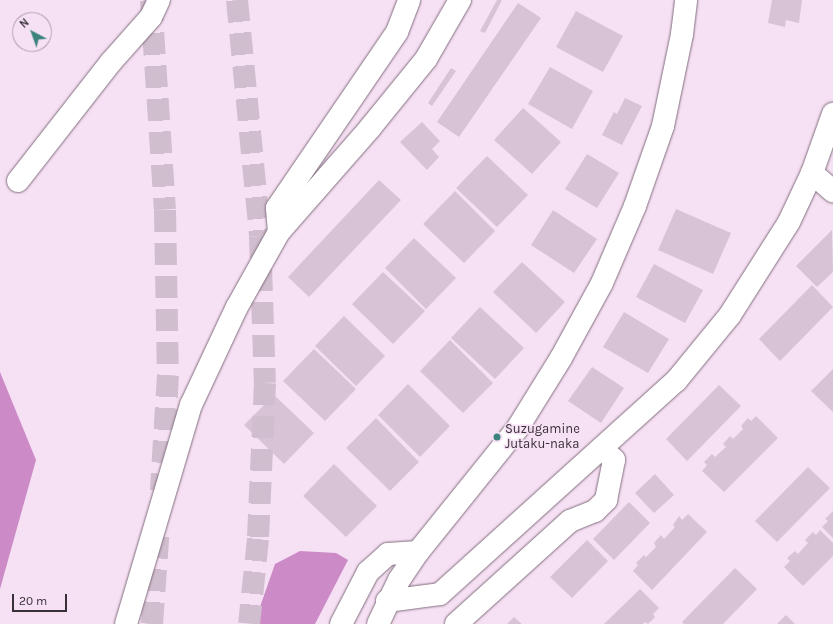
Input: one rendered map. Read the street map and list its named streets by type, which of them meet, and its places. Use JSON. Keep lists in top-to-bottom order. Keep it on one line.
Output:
{"places":["Suzugamine Jutaku-naka"],"scale_bar":"20 m","north":"top left"}
